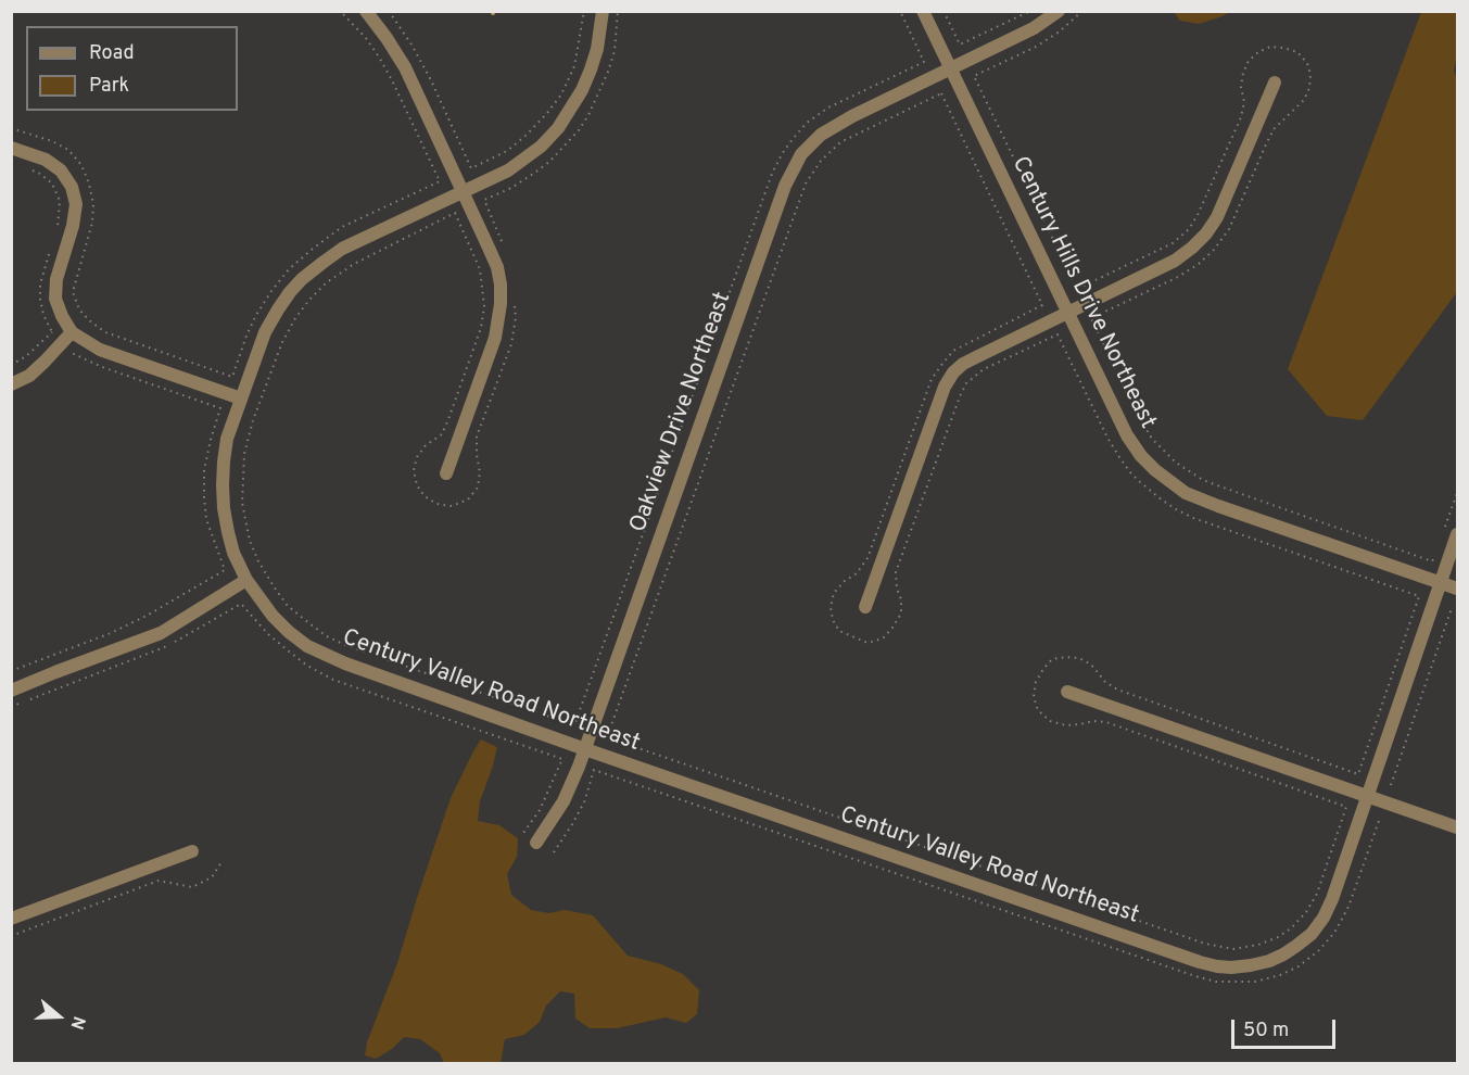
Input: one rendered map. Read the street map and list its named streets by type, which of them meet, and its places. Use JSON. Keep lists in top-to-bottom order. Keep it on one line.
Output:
{"streets":{"street":["Century Hills Drive Northeast","Oakview Drive Northeast","Century Valley Road Northeast"]},"crossings":[["Century Hills Drive Northeast","Oakview Drive Northeast"],["Century Hills Drive Northeast","Century Valley Road Northeast"],["Oakview Drive Northeast","Century Valley Road Northeast"]],"legend":["Road","Park"],"scale_bar":"50 m","north":"right"}
